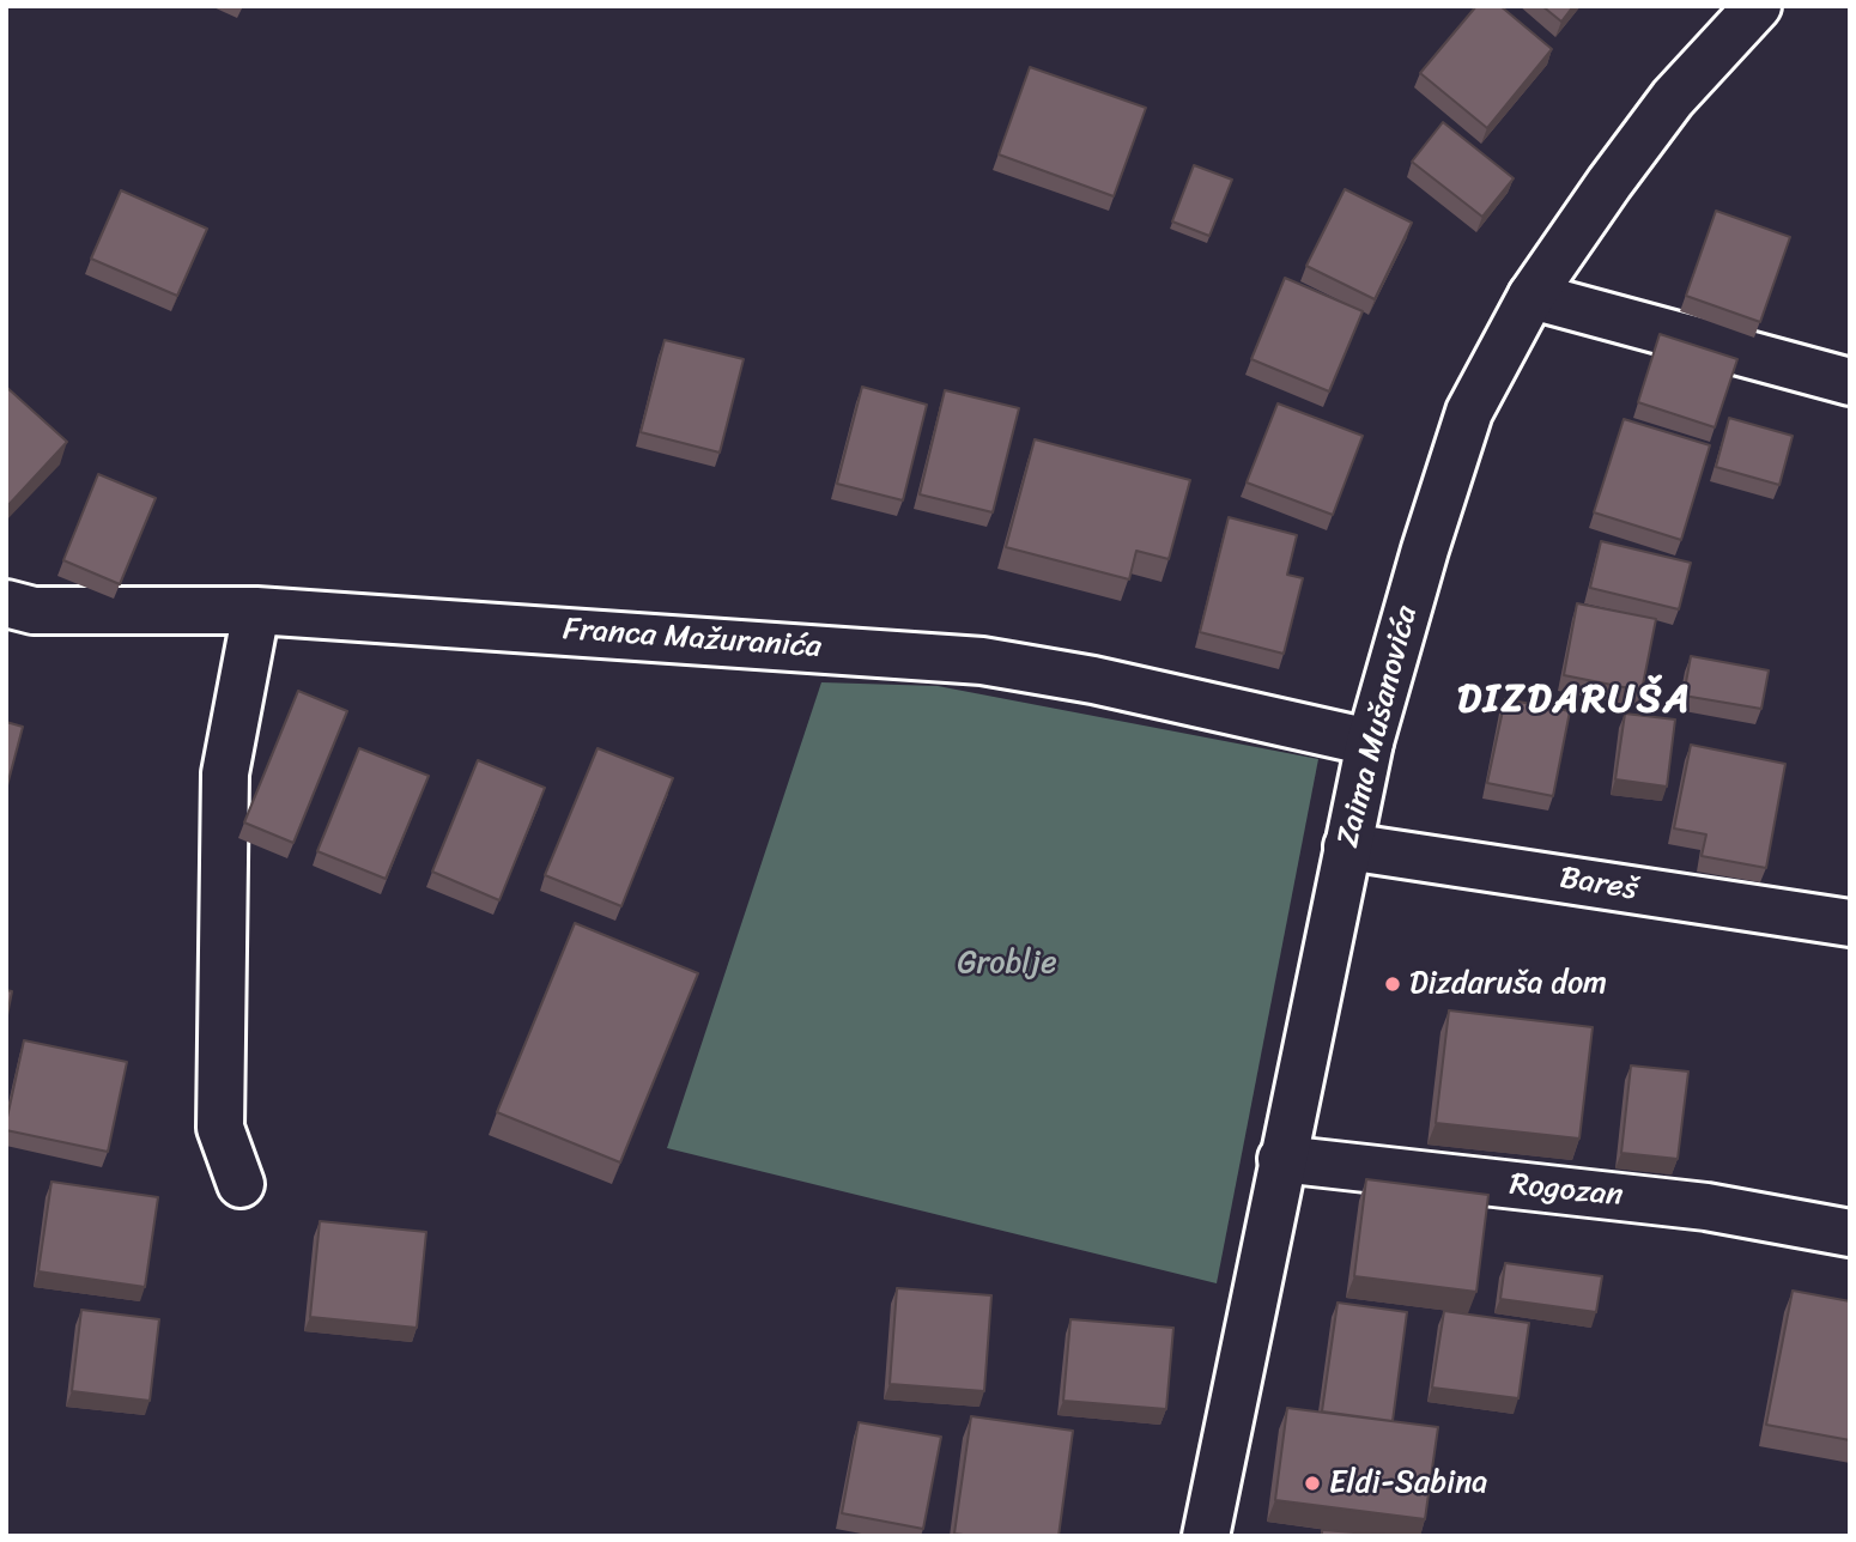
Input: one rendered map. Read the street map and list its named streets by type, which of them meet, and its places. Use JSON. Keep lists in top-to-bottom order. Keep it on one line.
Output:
{"streets":{"street":["Franca Mažuranića","Zaima Mušanovića","Bareš","Rogozan"]},"crossings":[["Franca Mažuranića","Zaima Mušanovića"],["Zaima Mušanovića","Bareš"],["Zaima Mušanovića","Rogozan"]],"districts":["DIZDARUŠA"],"parks":["Groblje"],"places":["Dizdaruša dom","Eldi-Sabina"]}
